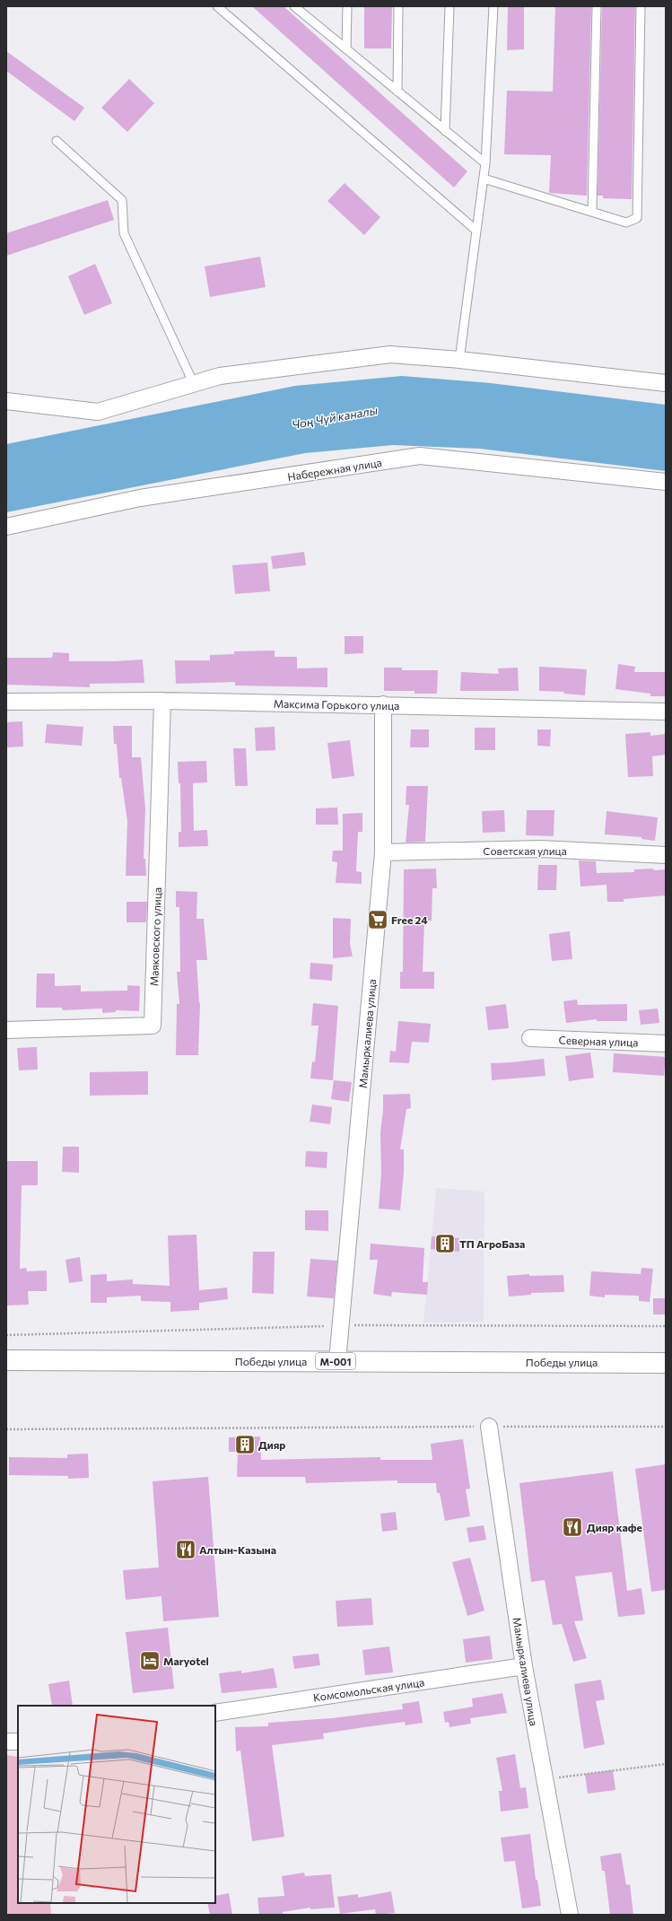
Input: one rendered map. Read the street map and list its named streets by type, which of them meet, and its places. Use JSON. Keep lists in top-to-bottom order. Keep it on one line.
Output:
{"streets":{"main road":["Победы улица","М-001"],"street":["Набережная улица","Максима Горького улица","Советская улица","Маяковского улица","Мамыркалиева улица","Северная улица","Комсомольская улица"]},"crossings":[["Максима Горького улица","Маяковского улица"],["Максима Горького улица","Мамыркалиева улица"],["Советская улица","Мамыркалиева улица"],["Мамыркалиева улица","Победы улица"],["Мамыркалиева улица","Комсомольская улица"]],"water":["Чоң Чүй каналы"],"places":{"supermarket":["Free 24"],"building":["ТП АгроБаза","Дияр"],"restaurant":["Дияр кафе","Алтын-Казына"],"hotel":["Maryotel"]}}
